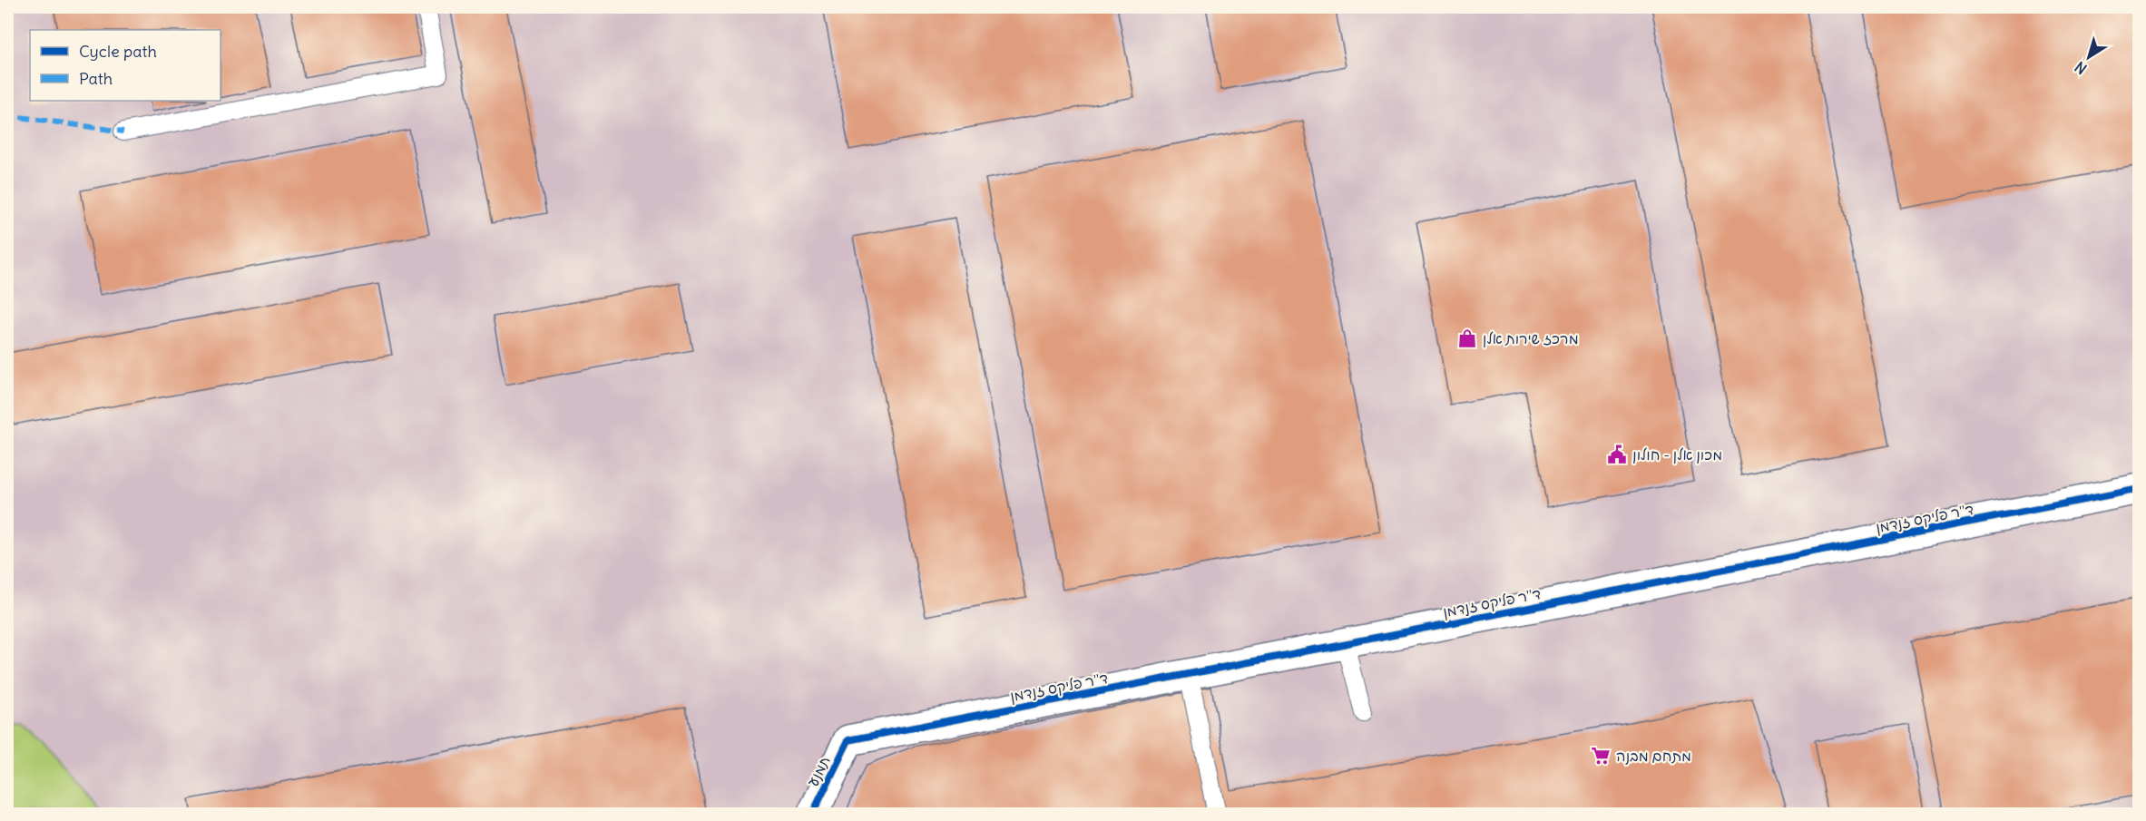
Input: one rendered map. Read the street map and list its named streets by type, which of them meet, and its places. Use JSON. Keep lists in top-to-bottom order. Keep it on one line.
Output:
{"streets":{"street":["ד''ר פליקס זנדמן","תמנע"]},"crossings":[["ד''ר פליקס זנדמן","תמנע"]],"places":{"shop":["מרכז שירות אלן"],"public building":["מכון אלן - חולון"],"supermarket":["מתחם מבנה"]},"legend":["Cycle path","Path"],"north":"bottom left"}
